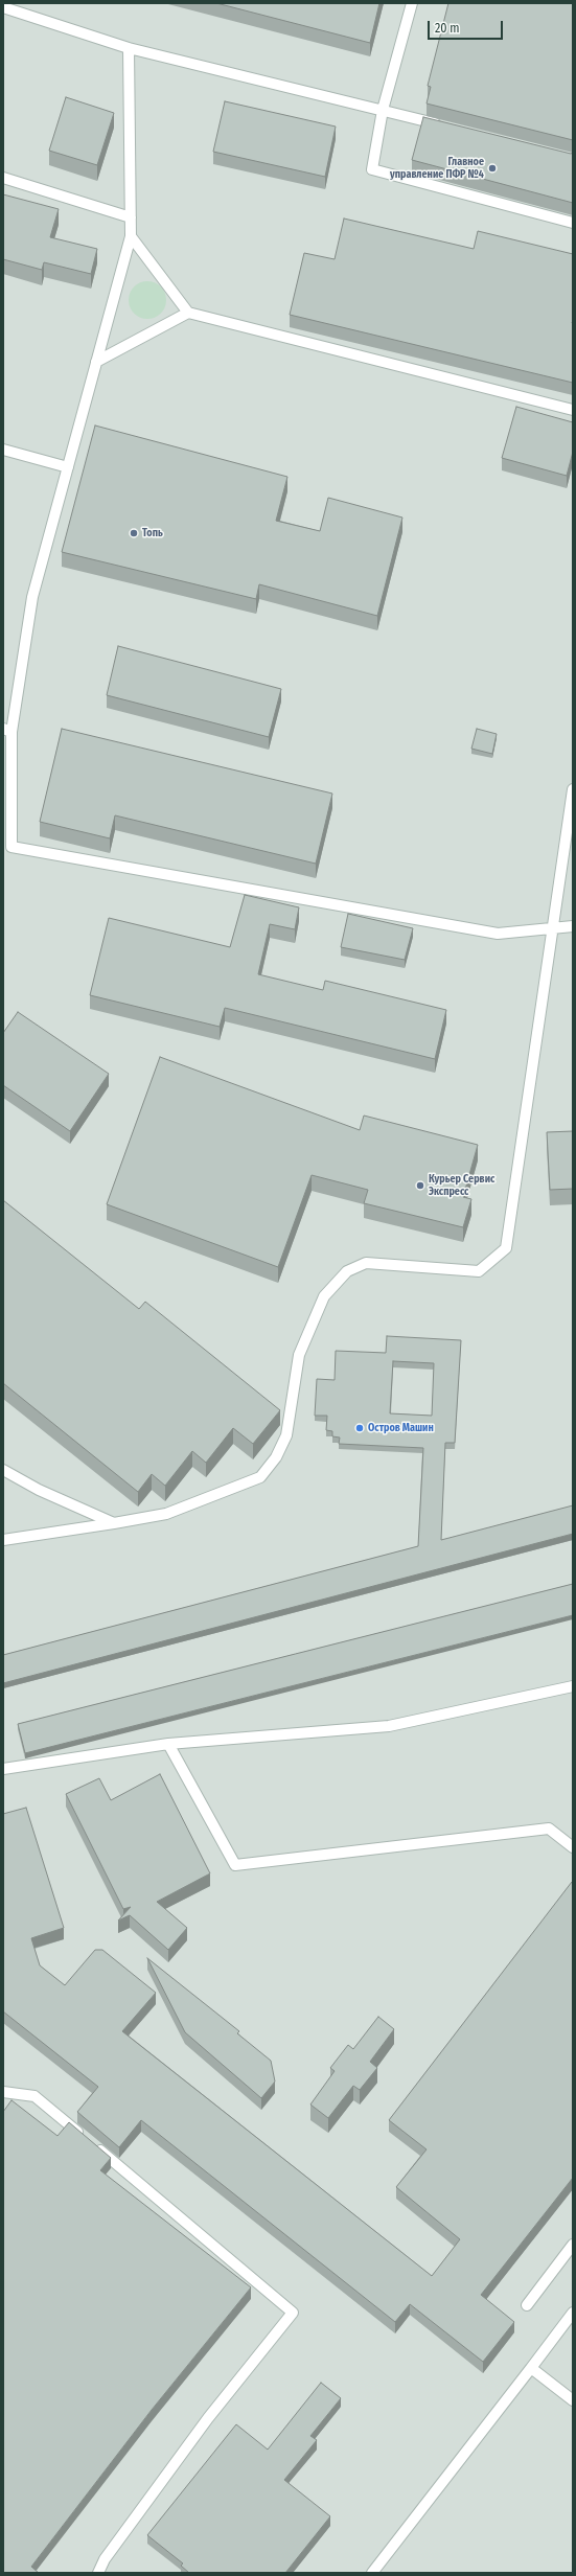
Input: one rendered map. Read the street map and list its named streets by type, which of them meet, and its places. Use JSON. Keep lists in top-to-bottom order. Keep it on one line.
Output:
{"places":["Главное управление ПФР №4","Топь","Курьер Сервис Экспресс","Остров Машин"],"scale_bar":"20 m"}
